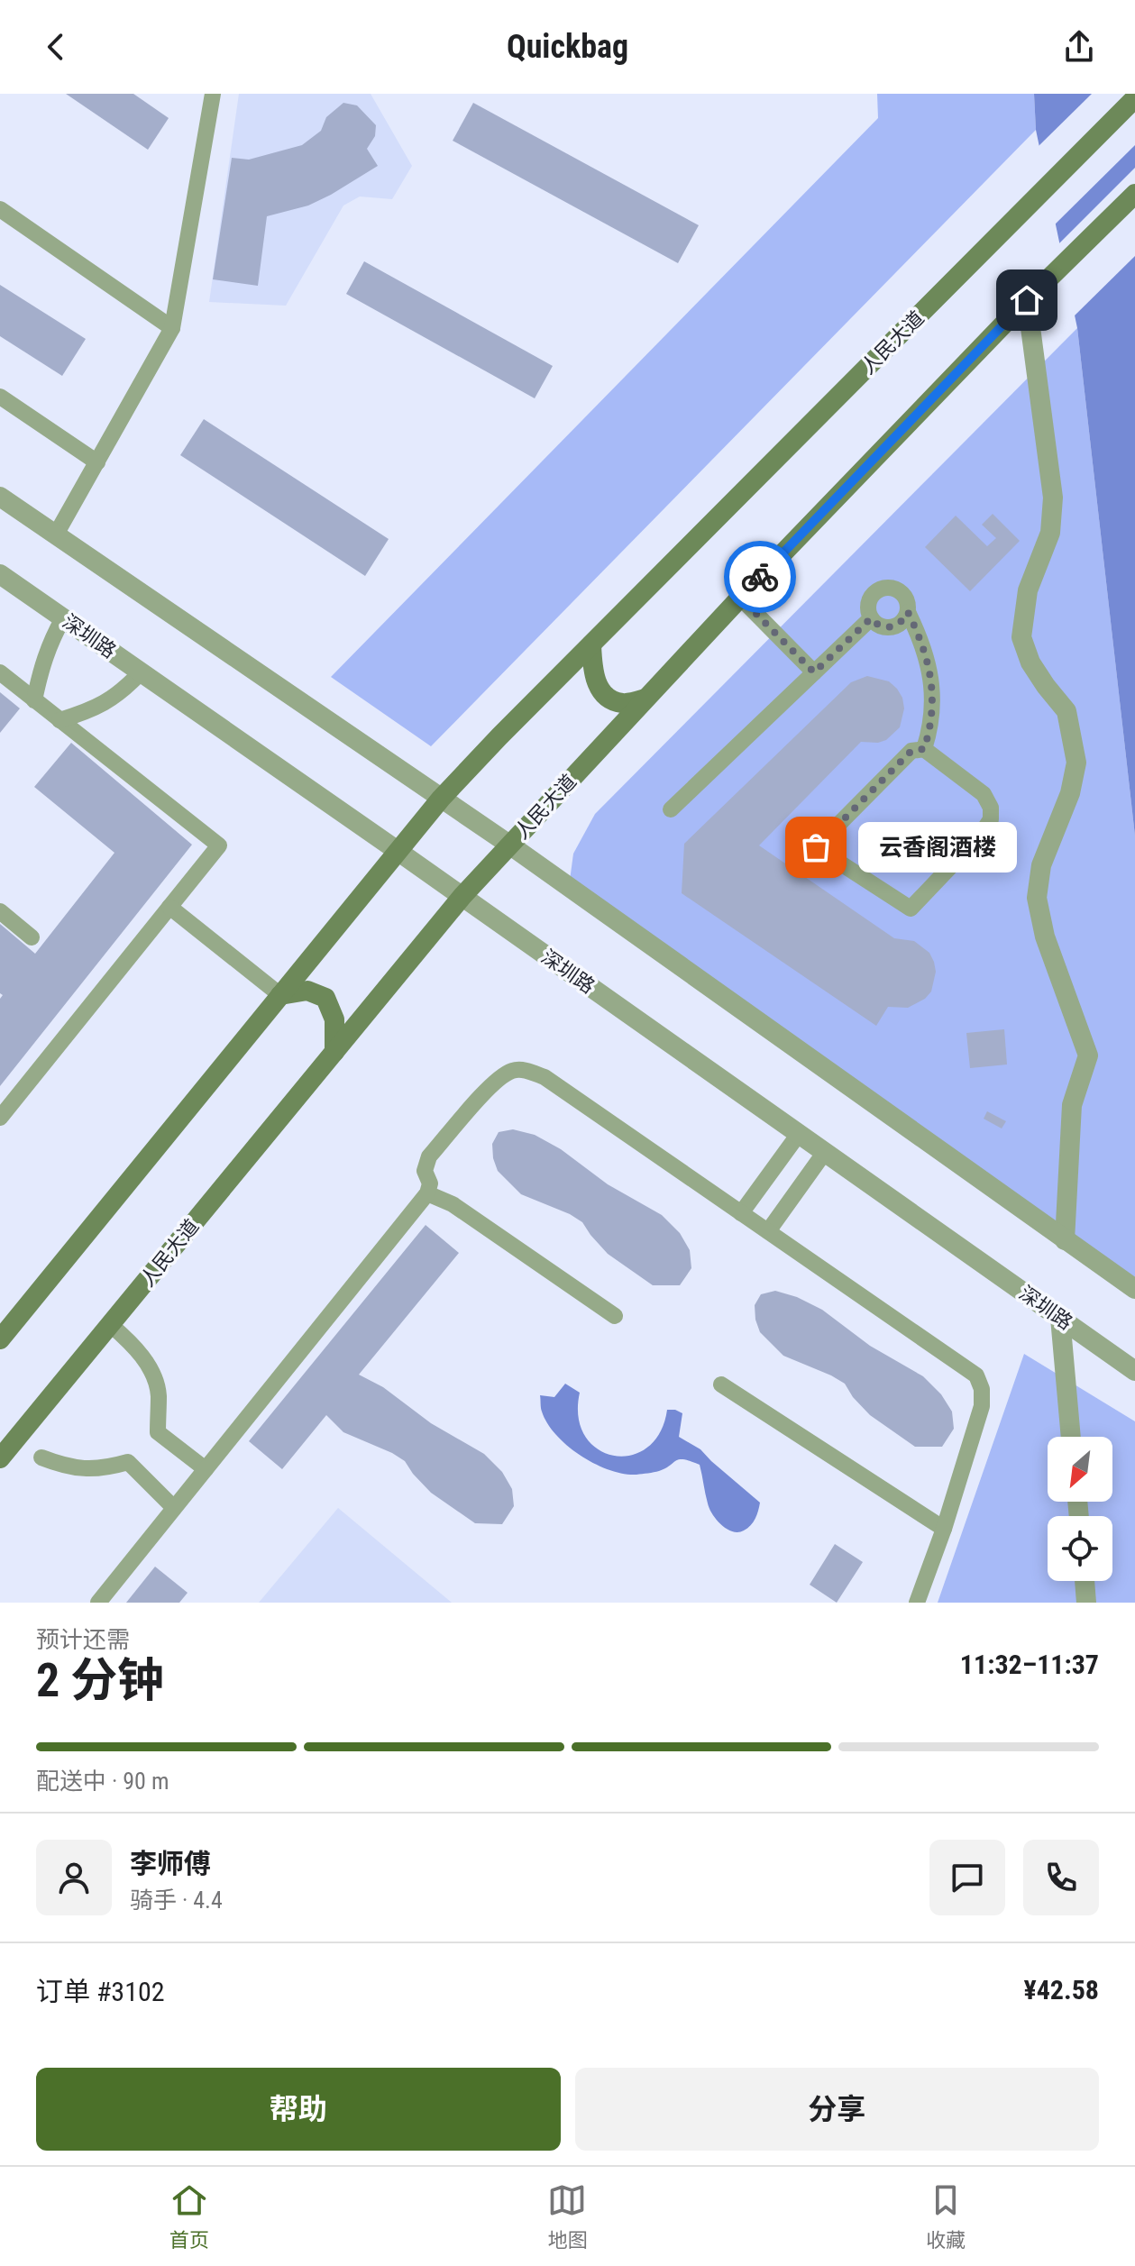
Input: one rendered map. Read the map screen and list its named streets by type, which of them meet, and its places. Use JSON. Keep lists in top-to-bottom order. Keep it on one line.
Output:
{"streets":{"main road":["人民大道"],"street":["深圳路"]},"crossings":[["人民大道","深圳路"]],"places":["云香阁酒楼"],"north":"bottom left","page":{"header":"Quickbag","bubble":"云香阁酒楼","heading":["2 分钟","预计还需","11:32–11:37"],"panel":["李师傅","骑手 · 4.4","订单 #3102","¥42.58"],"bar":"配送中 · 90 m","buttons":["帮助","分享"],"tabs":["首页","地图","收藏"]}}
